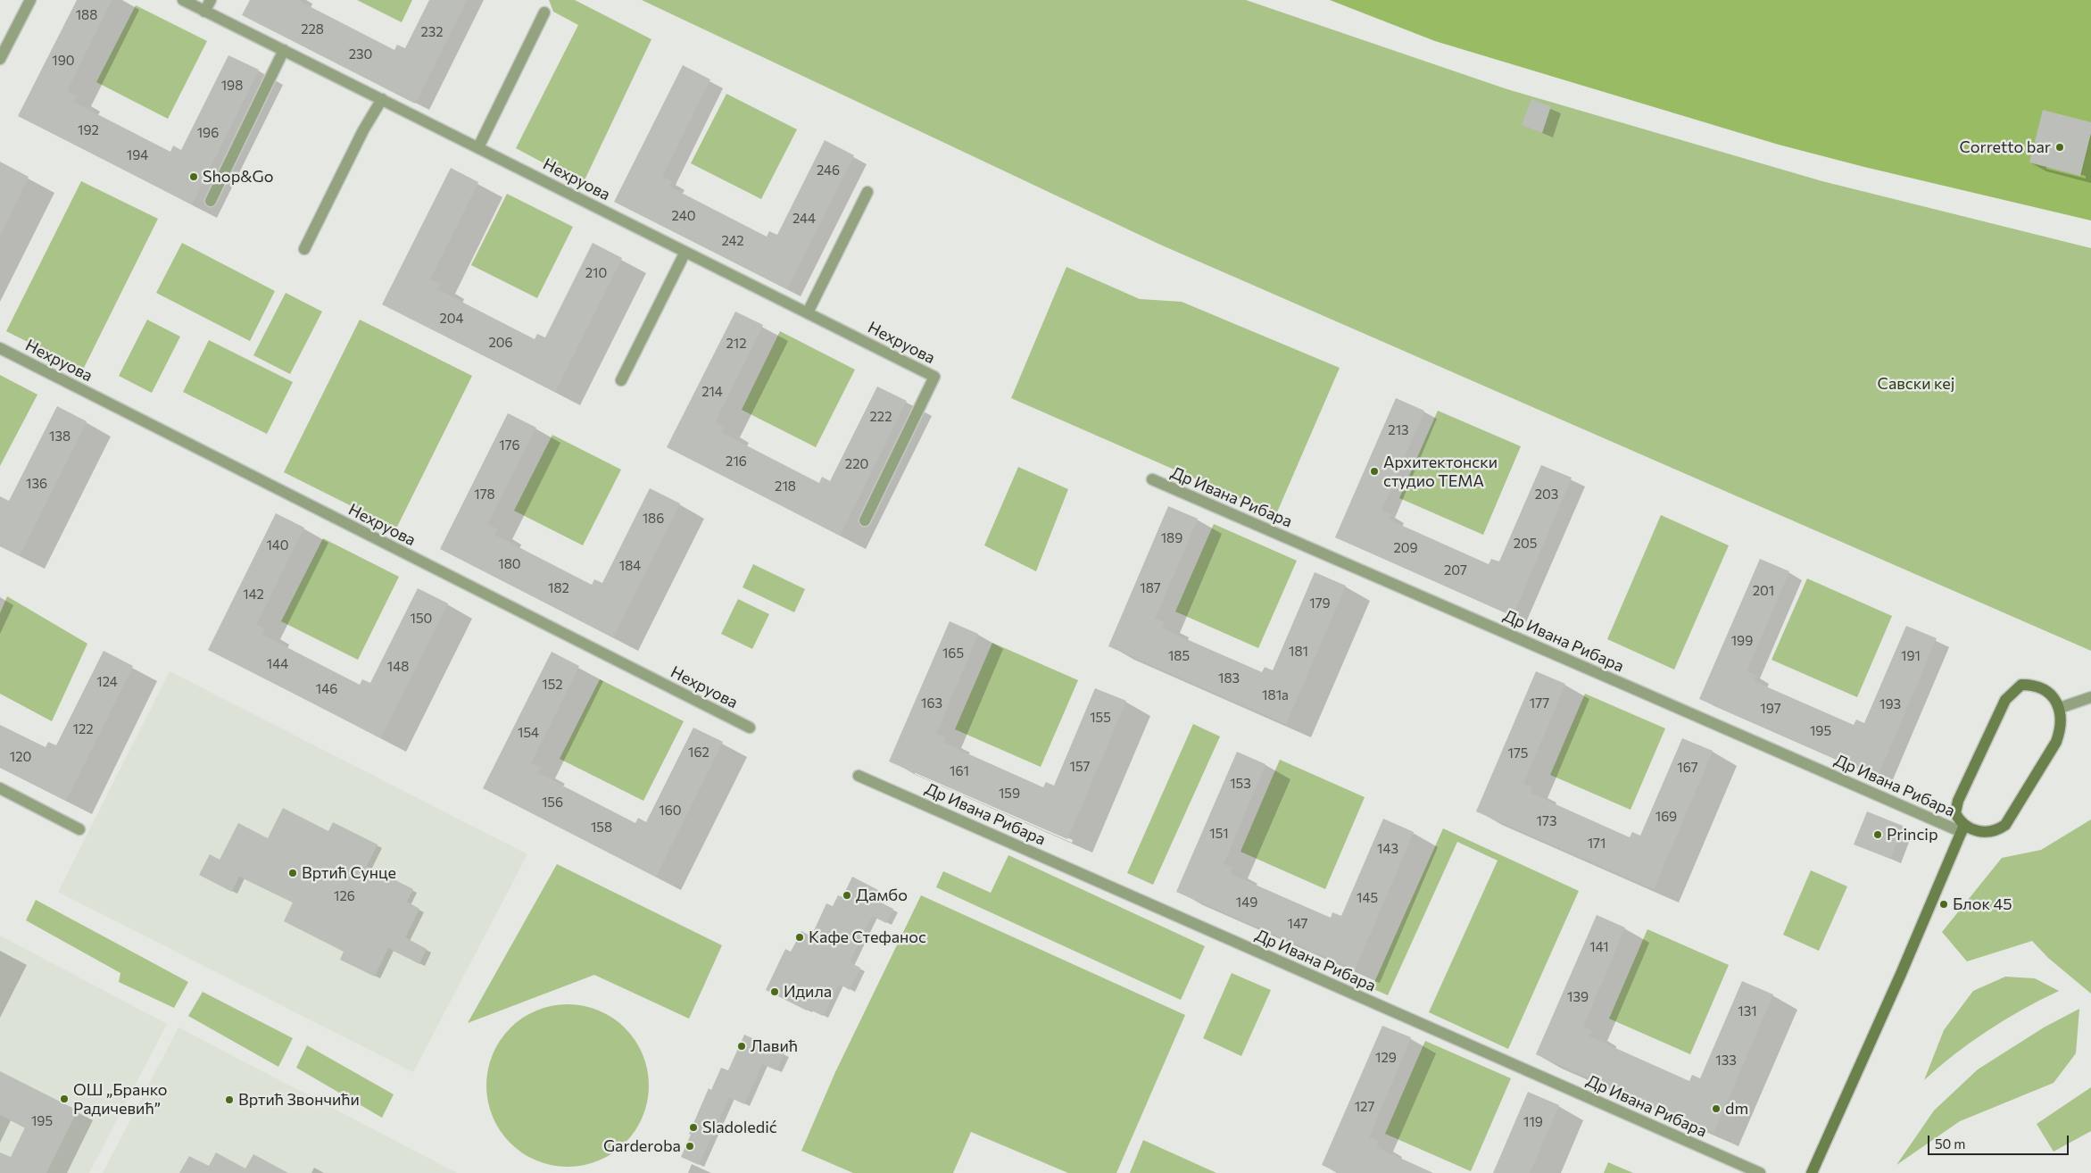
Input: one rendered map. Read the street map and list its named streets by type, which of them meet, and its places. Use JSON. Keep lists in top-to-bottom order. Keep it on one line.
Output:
{"streets":{"street":["Нехруова","Др Ивана Рибара"]},"parks":["Савски кеј"],"places":["Corretto bar","Shop&Go","Архитектонски студио ТЕМА","Princip","Вртић Сунце","Дамбо","Блок 45","Кафе Стефанос","Идила","Лавић","ОШ „Бранко Радичевић”","Вртић Звончићи","dm","Sladoledić","Garderoba"],"house_numbers":["188","228","232","230","190","198","192","196","194","246","240","244","242","210","204","206","212","214","222","213","138","176","216","220","136","218","178","203","186","189","205","140","209","180","184","207","182","187","201","142","179","150","199","181","165","185","191","144","148","183","124","152","146","181a","163","177","193","197","155","122","195","154","162","175","120","157","167","161","153","159","156","160","169","173","158","151","171","143","126","145","149","147","141","139","131","129","133","127","195","119"],"scale_bar":"50 m"}
